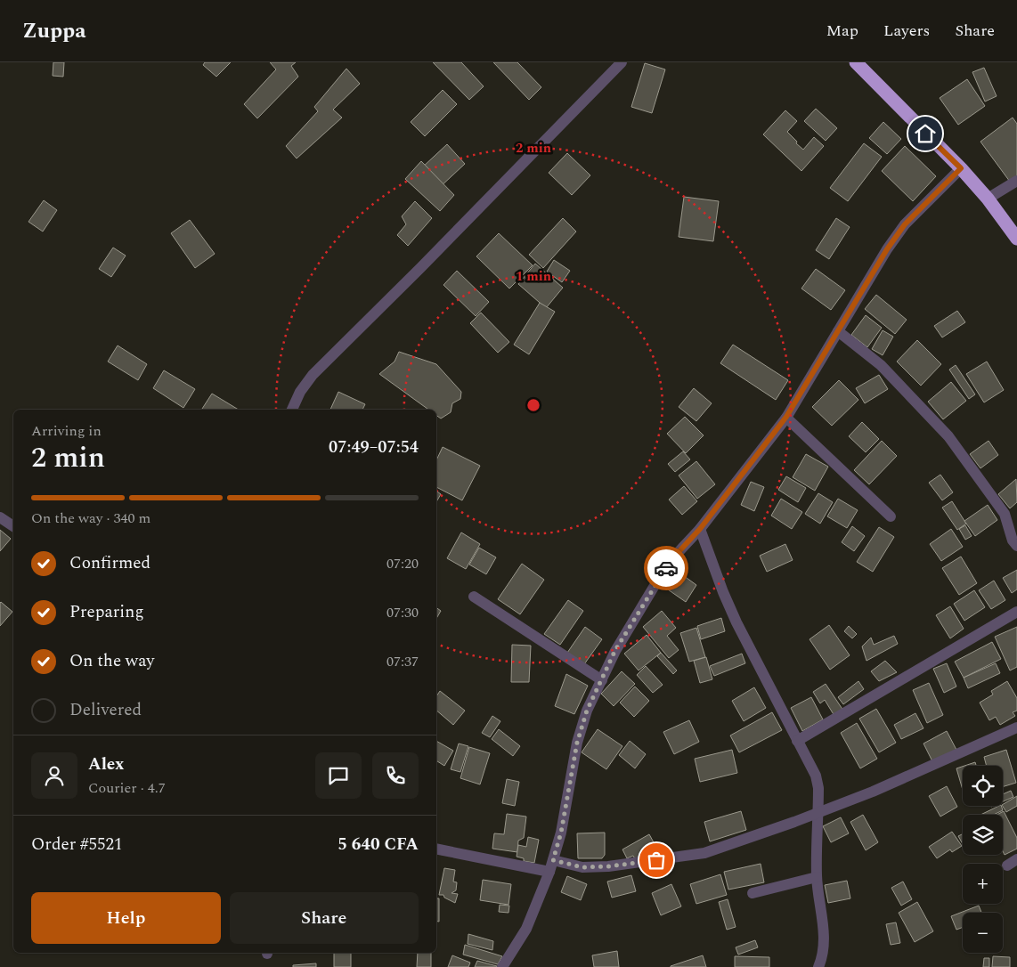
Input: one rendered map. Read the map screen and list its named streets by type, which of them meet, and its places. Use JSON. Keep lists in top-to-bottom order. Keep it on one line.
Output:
{"page":{"header":"Zuppa","nav":["Map","Layers","Share"],"heading":["2 min","Arriving in","07:49–07:54"],"panel":["Alex","Courier · 4.7","Order #5521","5 640 CFA"],"bar":"On the way · 340 m","list":[["Confirmed","07:20"],["Preparing","07:30"],["On the way","07:37"],"Delivered"],"map_buttons":["+","−"],"buttons":["Help","Share"]},"rings":["2 min","1 min"]}
